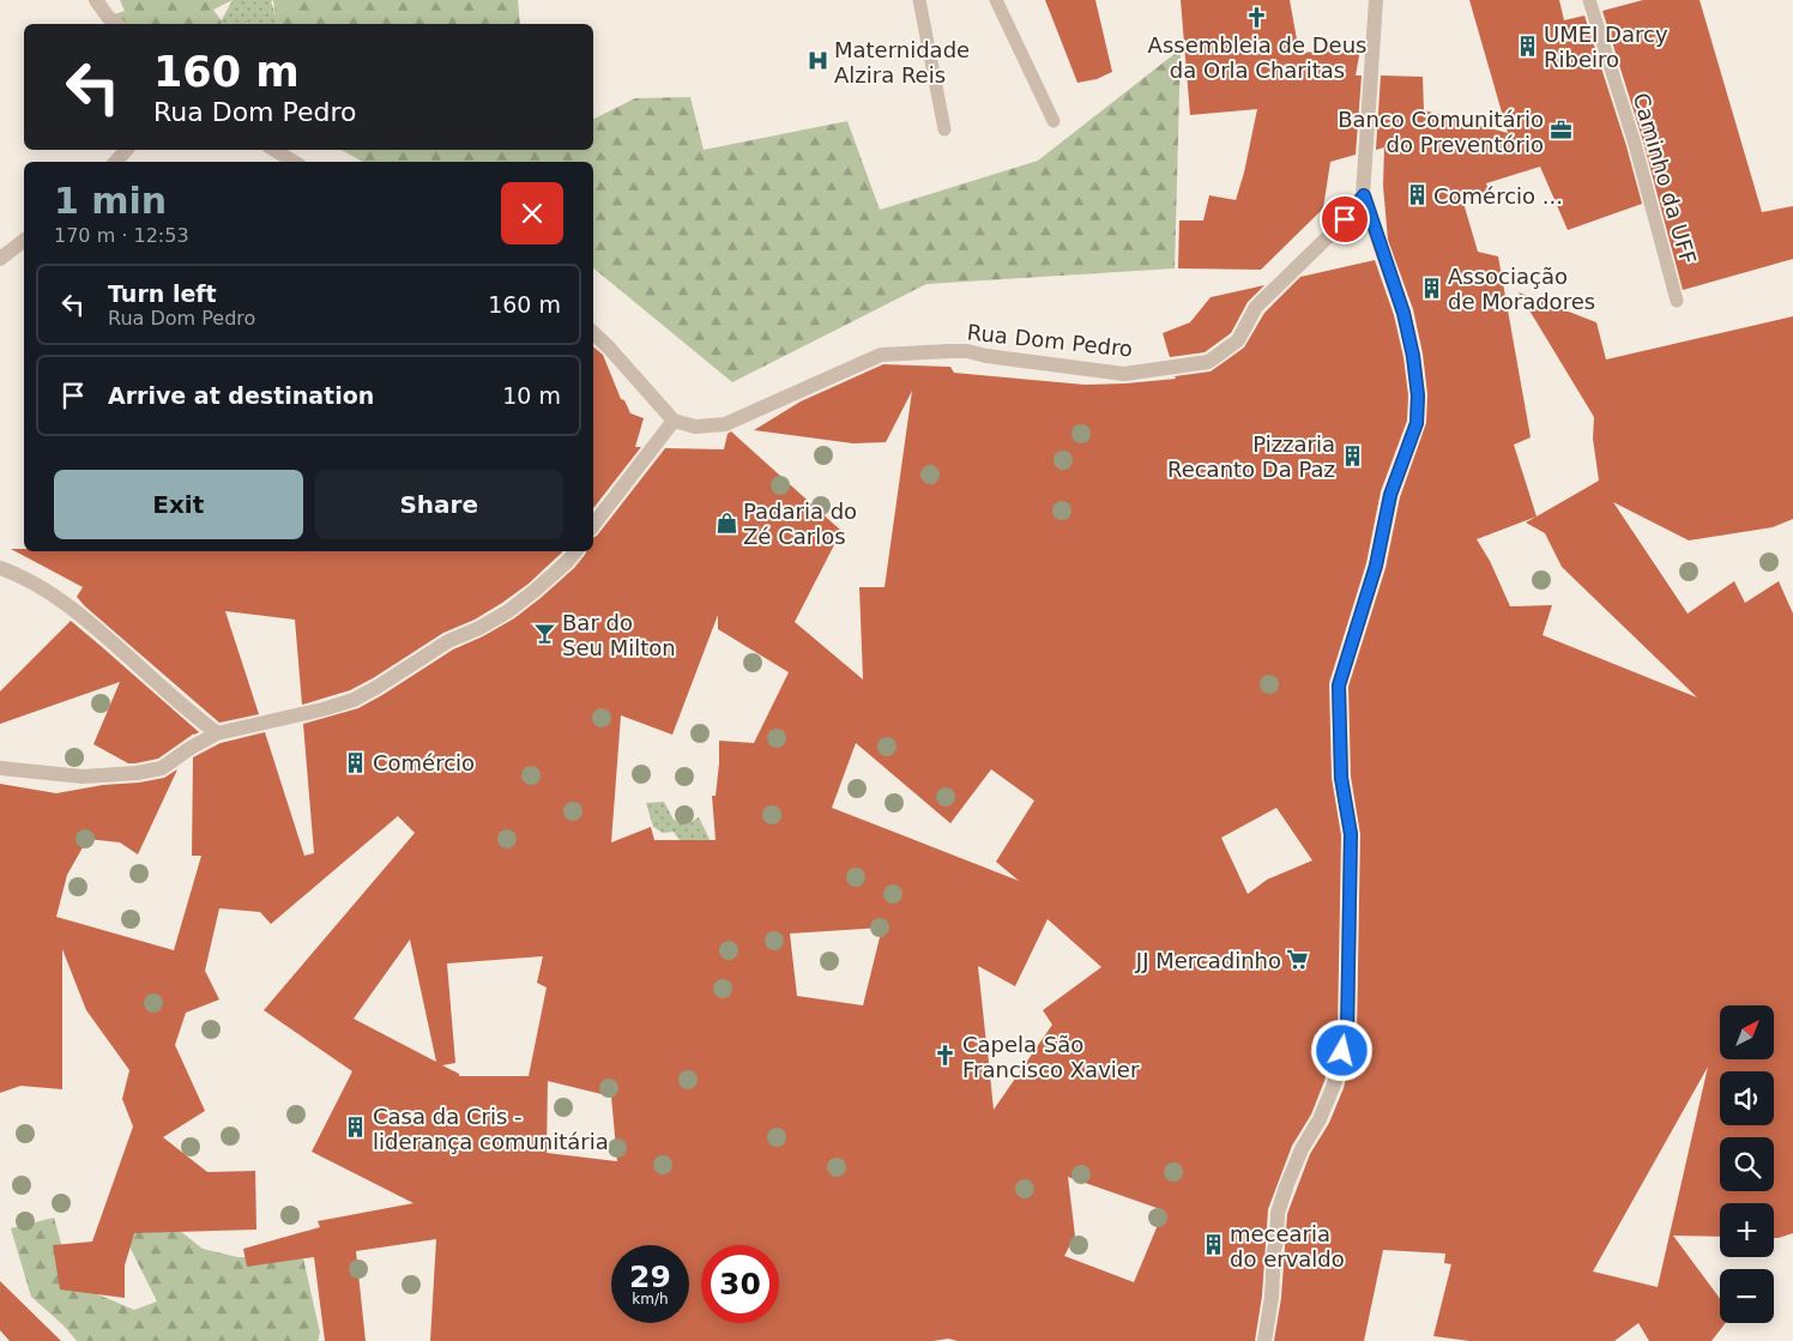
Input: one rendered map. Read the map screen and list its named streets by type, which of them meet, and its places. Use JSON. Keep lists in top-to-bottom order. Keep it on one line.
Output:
{"streets":{"street":["Rua Dom Pedro"],"lane":["Caminho da UFF"]},"places":{"church":["Assembleia de Deus da Orla Charitas","Capela São Francisco Xavier"],"building":["UMEI Darcy Ribeiro","Comércio ...","Associação de Moradores","Pizzaria Recanto Da Paz","Comércio","Casa da Cris - liderança comunitária","mecearia do ervaldo"],"hospital":["Maternidade Alzira Reis"],"office":["Banco Comunitário do Preventório"],"shop":["Padaria do Zé Carlos"],"bar":["Bar do Seu Milton"],"supermarket":["JJ Mercadinho"]},"north":"top right","page":{"turn":["160 m","Rua Dom Pedro"],"heading":["1 min","170 m · 12:53"],"list":[{"name":"Turn left","note":"Rua Dom Pedro","value":"160 m"},{"name":"Arrive at destination","value":"10 m"}],"buttons":["Exit","Share"],"map_buttons":["+","−"],"speed":"29 km/h","limit":"30"}}
